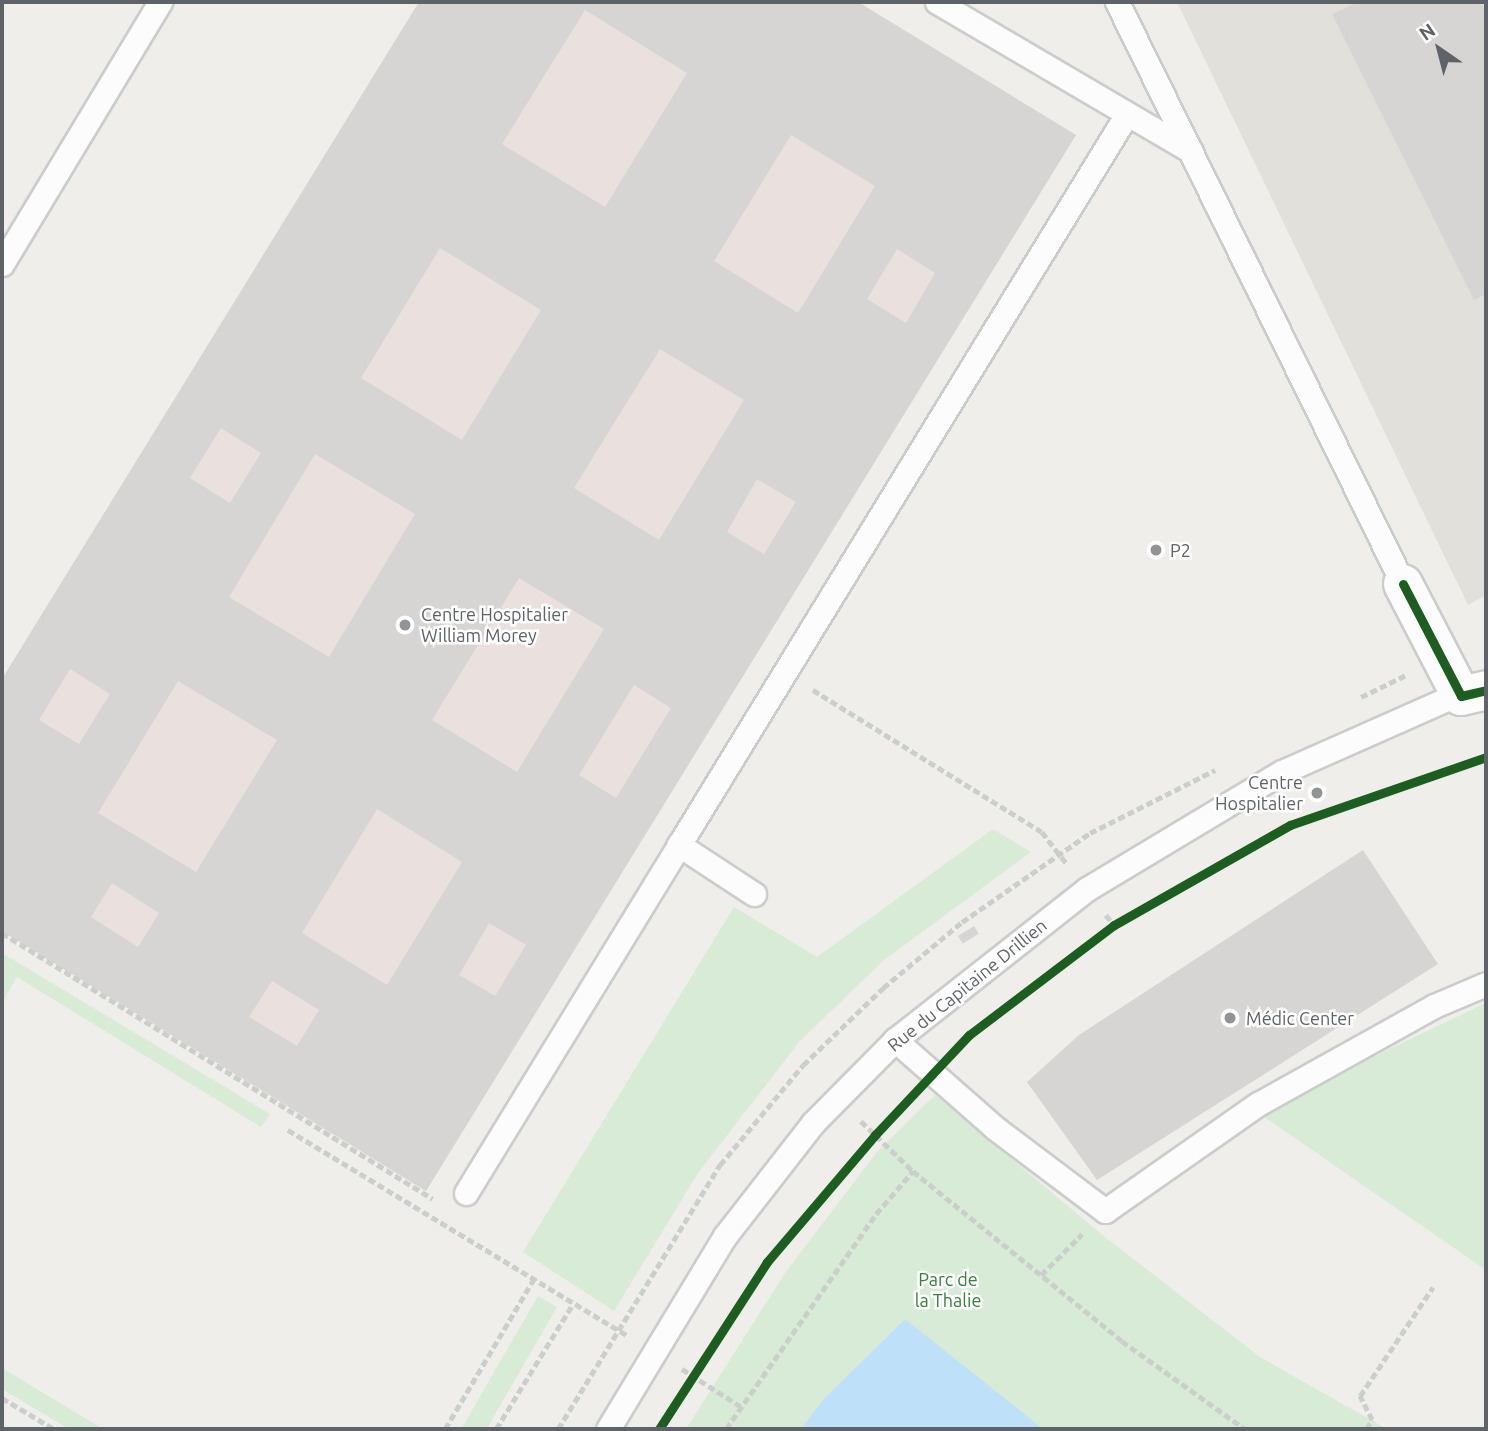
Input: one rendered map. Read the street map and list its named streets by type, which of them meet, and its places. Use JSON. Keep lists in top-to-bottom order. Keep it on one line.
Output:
{"streets":{"street":["Rue du Capitaine Drillien"]},"parks":["Parc de la Thalie"],"places":["P2","Centre Hospitalier William Morey","Centre Hospitalier","Médic Center"],"north":"top left"}
